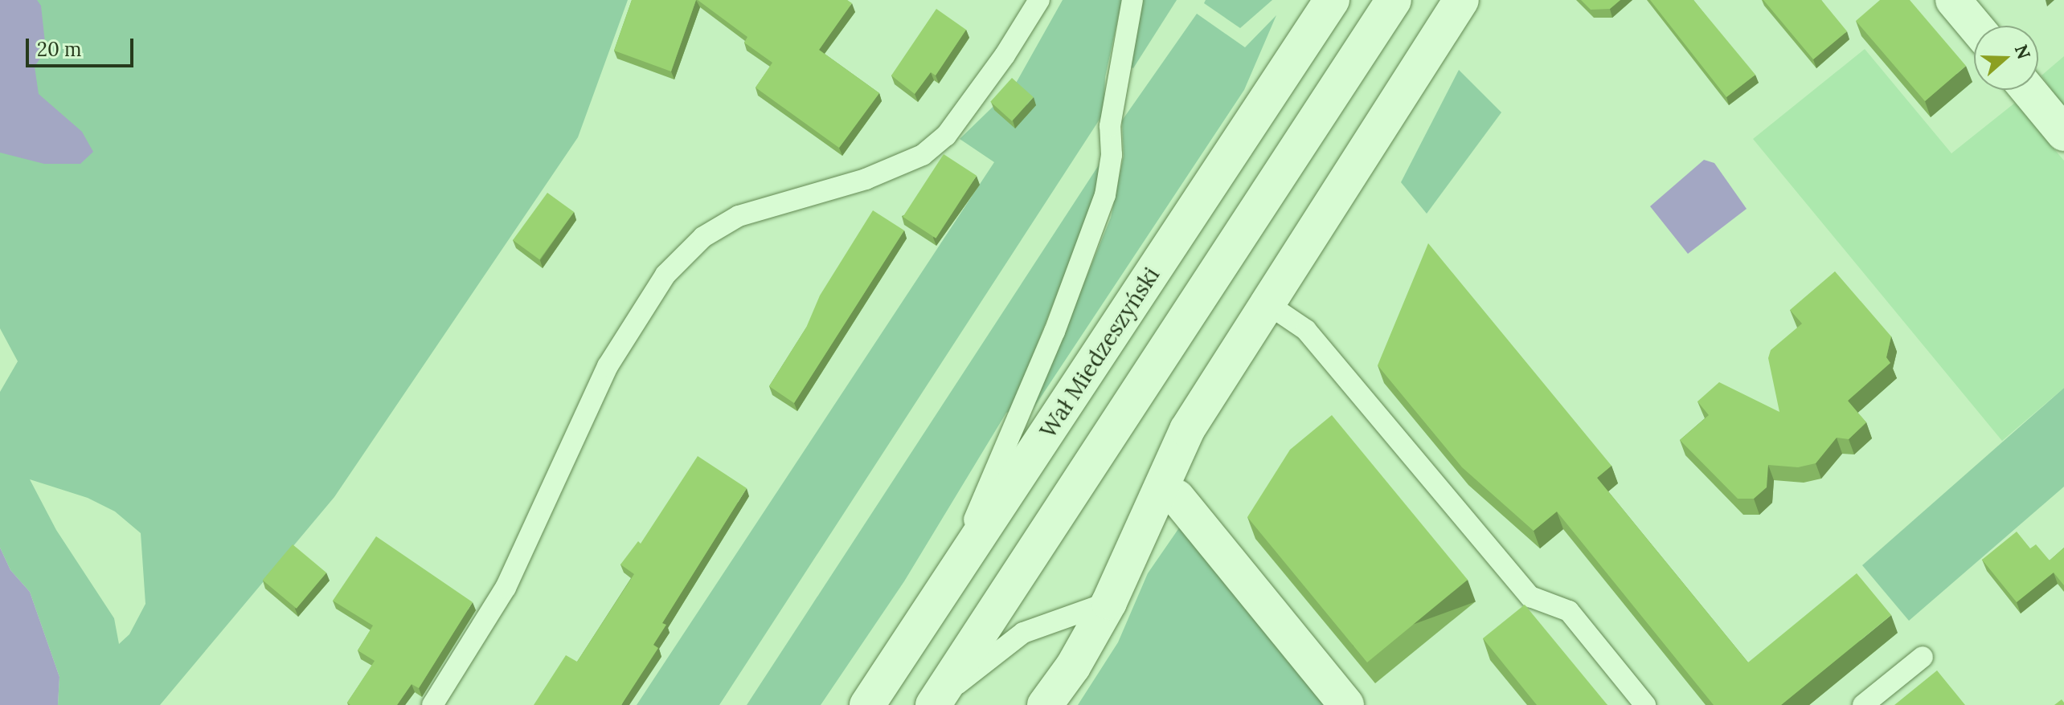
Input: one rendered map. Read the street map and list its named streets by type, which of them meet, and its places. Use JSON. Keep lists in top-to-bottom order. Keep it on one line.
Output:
{"streets":{"main road":["Wał Miedzeszyński"]},"scale_bar":"20 m","north":"right"}
